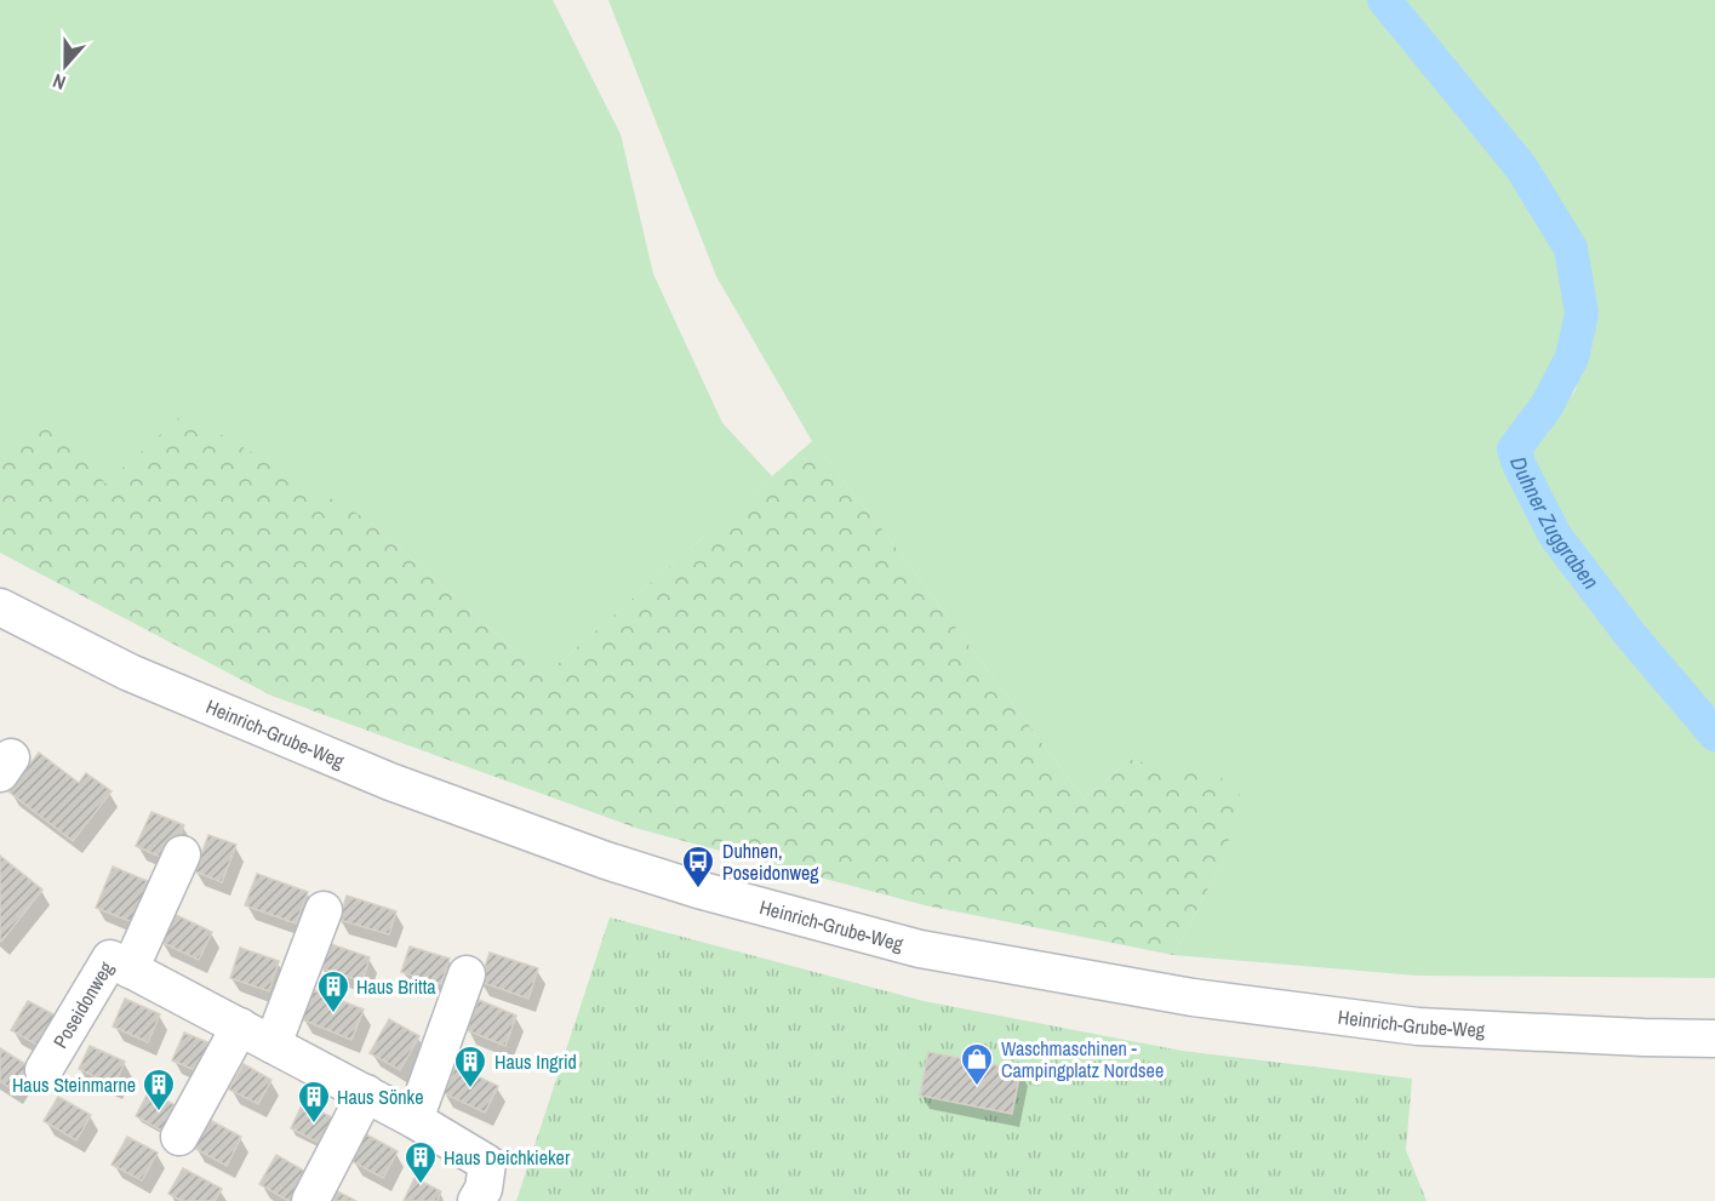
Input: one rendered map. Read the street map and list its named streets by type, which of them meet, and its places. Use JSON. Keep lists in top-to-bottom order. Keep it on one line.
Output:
{"streets":{"street":["Heinrich-Grube-Weg","Poseidonweg"]},"water":["Duhner Zuggraben"],"places":{"bus stop":["Duhnen, Poseidonweg"],"building":["Haus Britta","Haus Ingrid","Haus Steinmarne","Haus Sönke","Haus Deichkieker"],"shop":["Waschmaschinen - Campingplatz Nordsee"]},"north":"bottom"}
